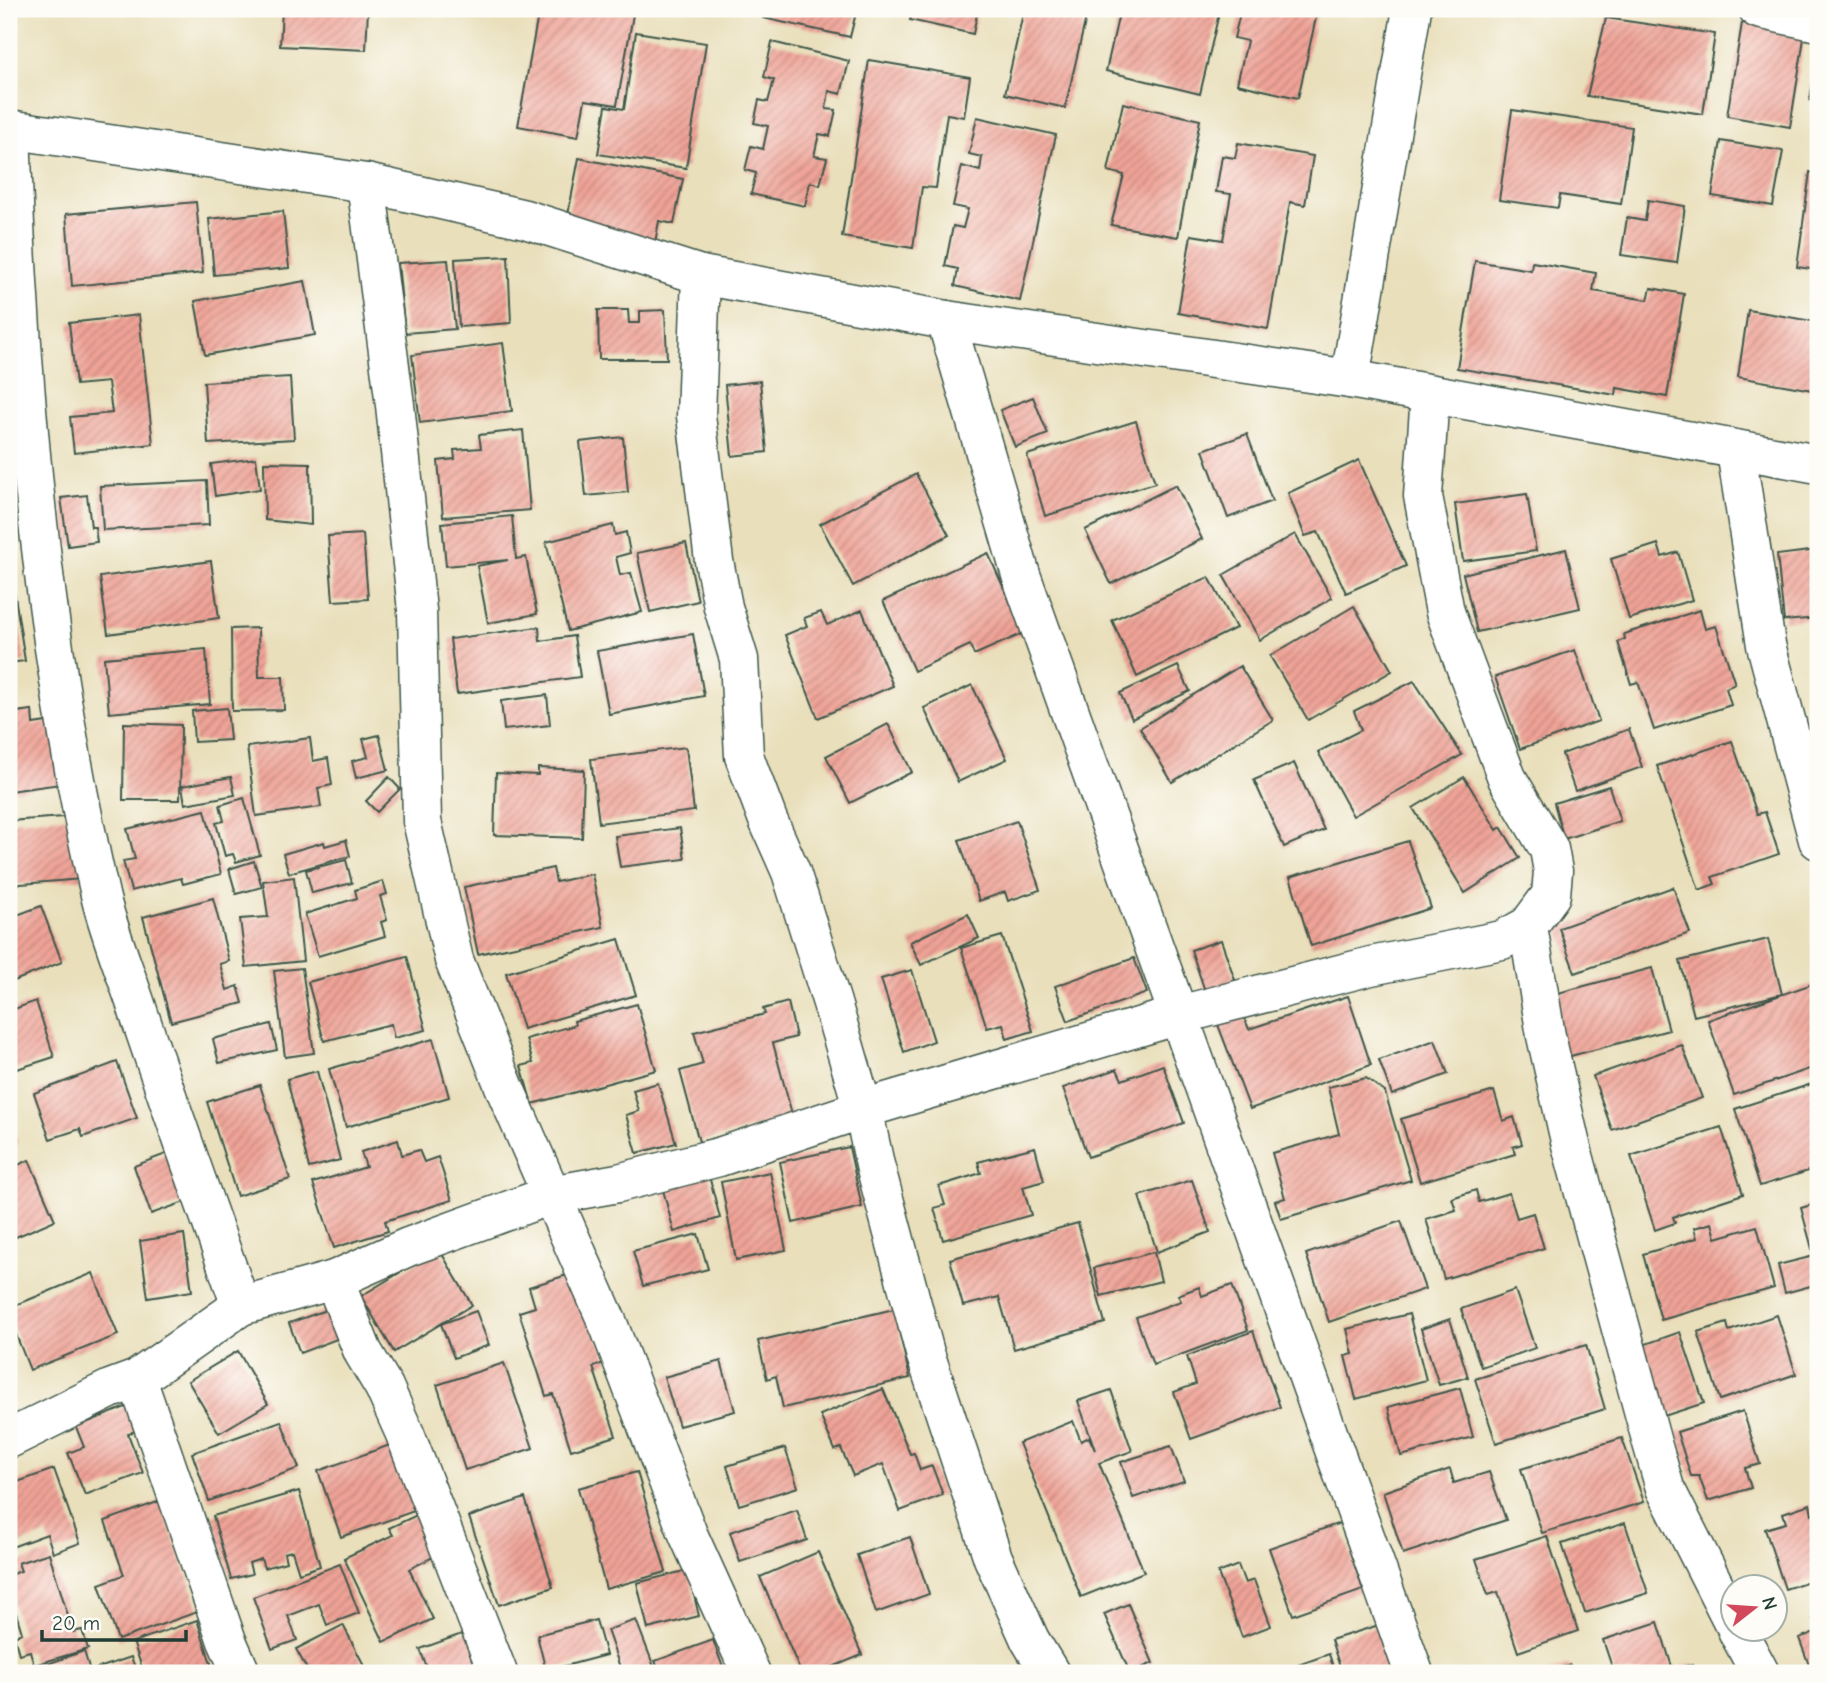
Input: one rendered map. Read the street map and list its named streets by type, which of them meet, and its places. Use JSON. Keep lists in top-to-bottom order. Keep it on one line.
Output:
{"scale_bar":"20 m","north":"right"}
